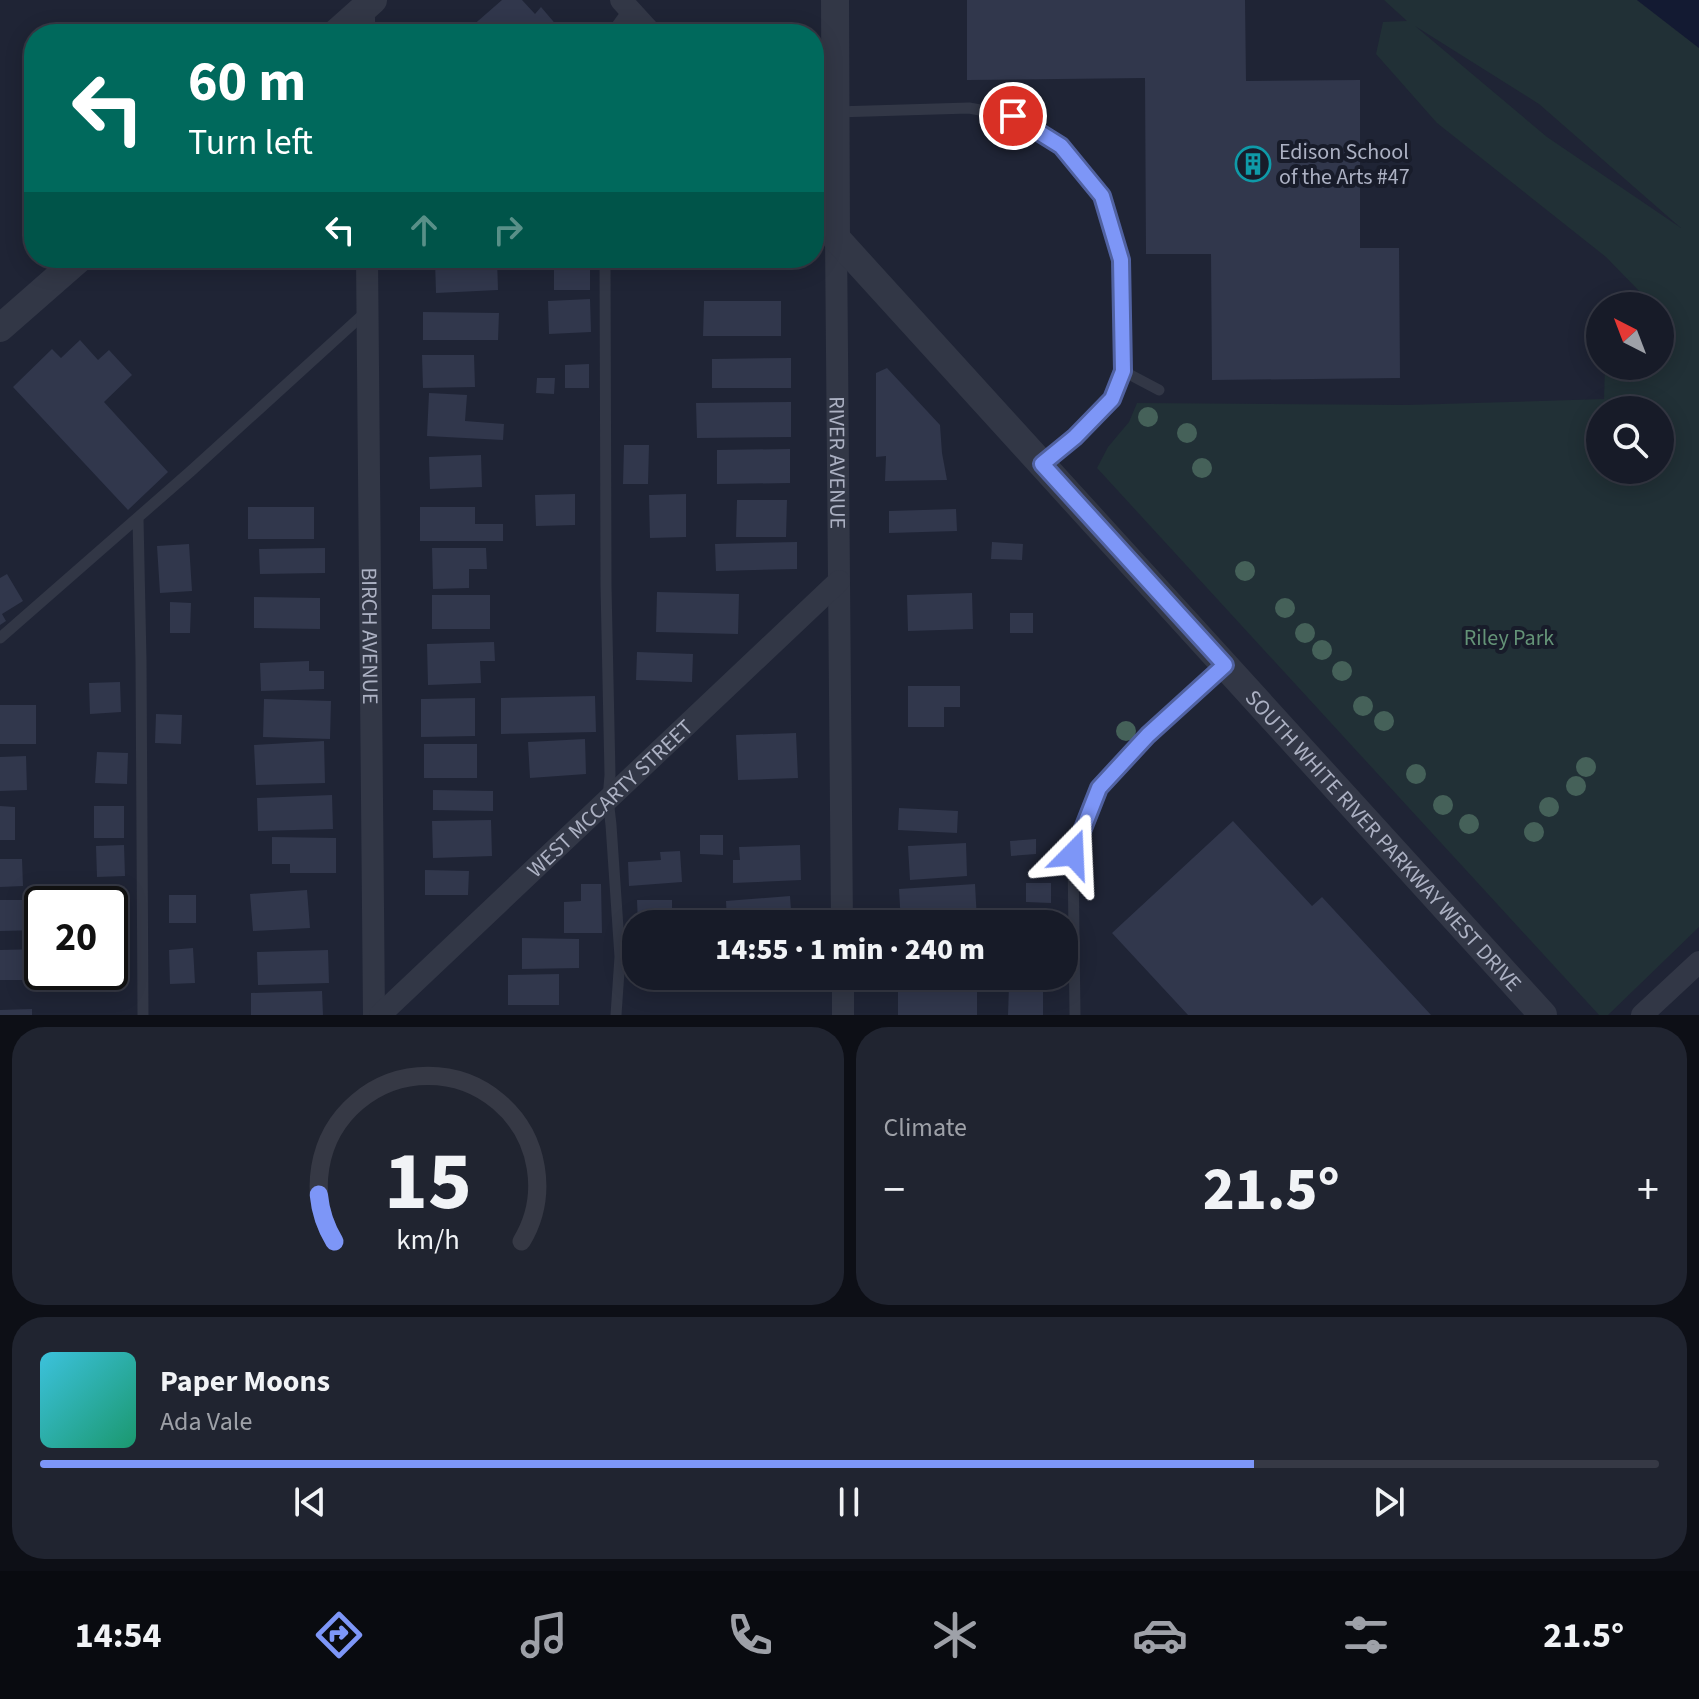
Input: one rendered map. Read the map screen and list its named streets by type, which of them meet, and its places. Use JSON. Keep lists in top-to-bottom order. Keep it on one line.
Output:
{"streets":{"street":["RIVER AVENUE","BIRCH AVENUE","WEST MCCARTY STREET","SOUTH WHITE RIVER PARKWAY WEST DRIVE"]},"crossings":[["RIVER AVENUE","WEST MCCARTY STREET"],["RIVER AVENUE","SOUTH WHITE RIVER PARKWAY WEST DRIVE"],["BIRCH AVENUE","WEST MCCARTY STREET"]],"parks":["Riley Park"],"places":{"building":["Edison School of the Arts #47"]},"north":"top left","page":{"turn":["60 m","Turn left"],"limit":"20","trip":"14:55 · 1 min · 240 m","tile":"Climate","heat":["−","21.5°","+"],"song":["Paper Moons","Ada Vale"],"tabs":["14:54","21.5°"],"gauge":["15","km/h"]}}
